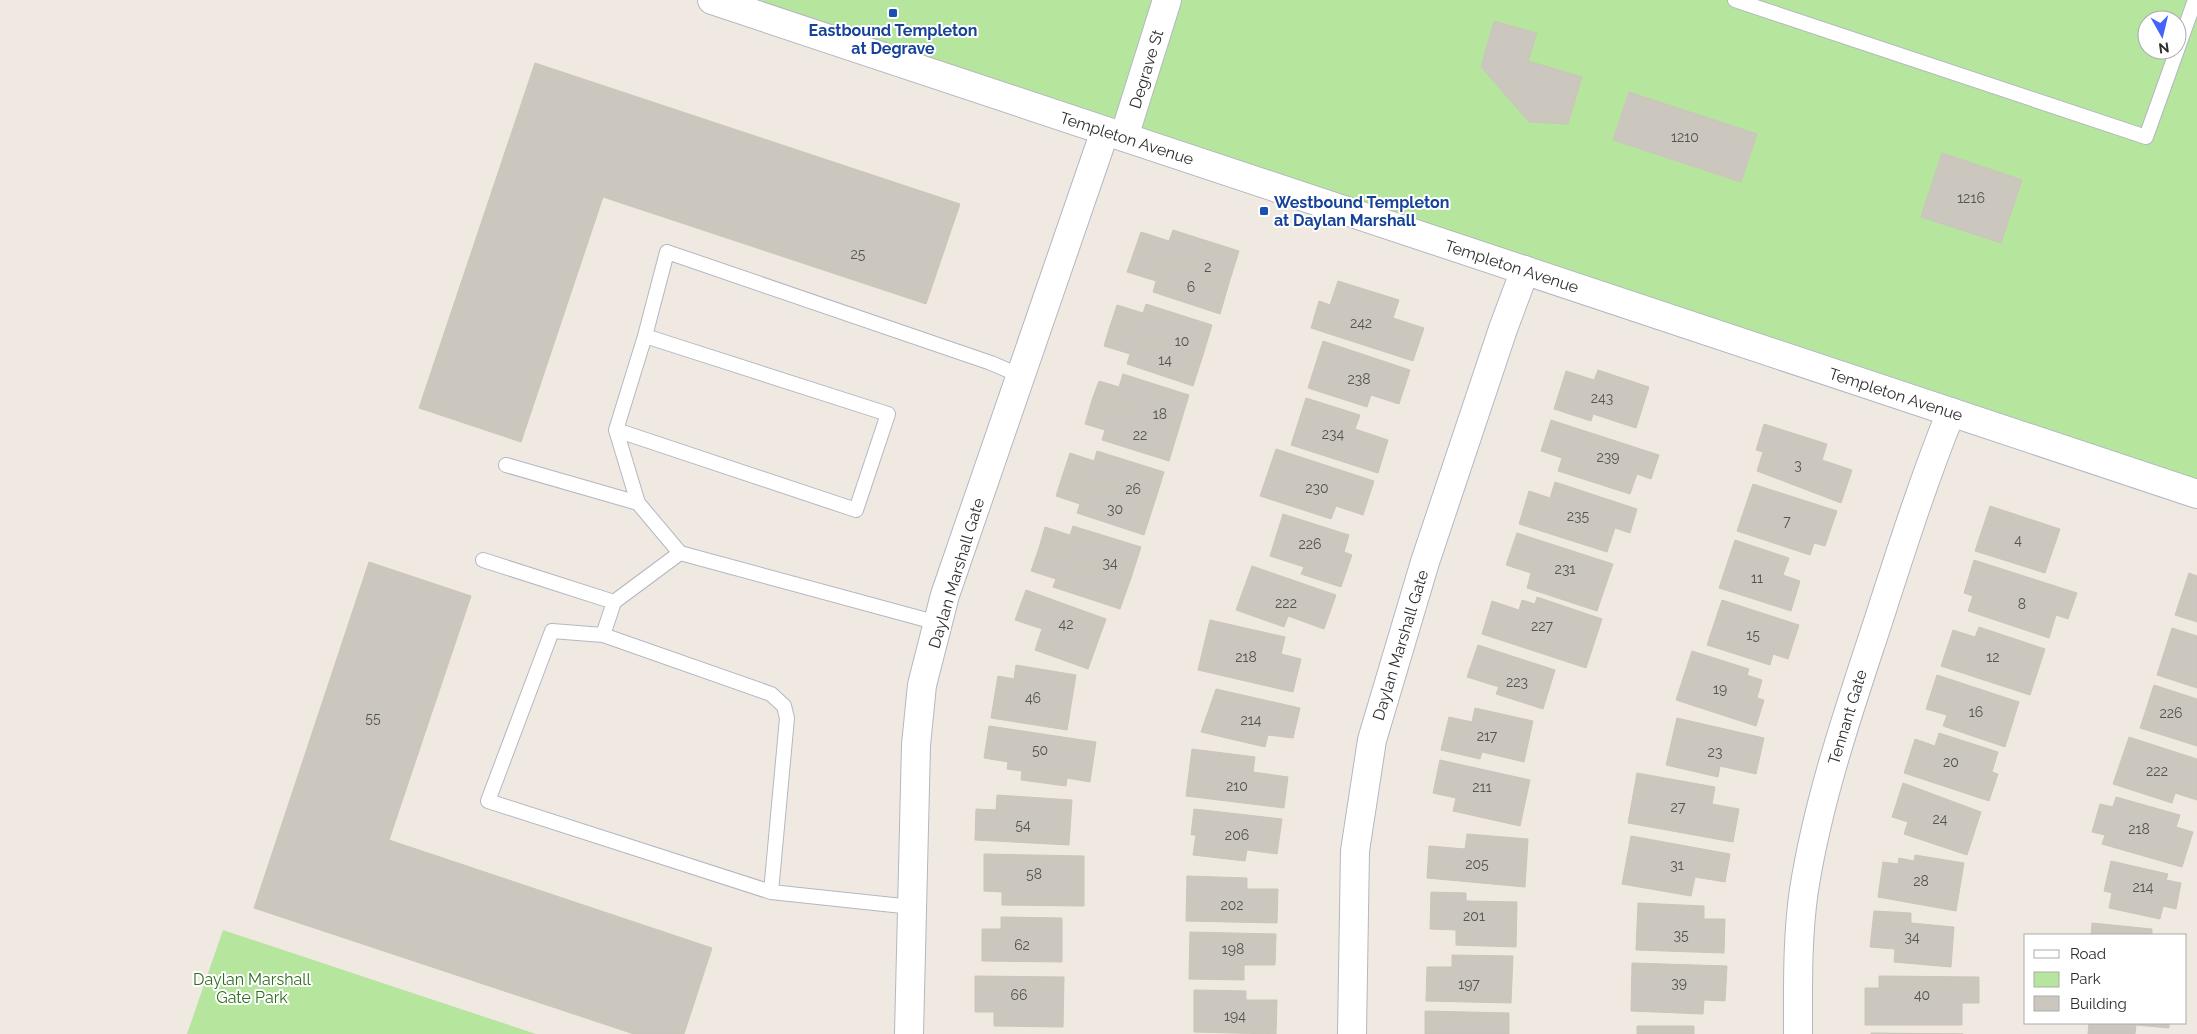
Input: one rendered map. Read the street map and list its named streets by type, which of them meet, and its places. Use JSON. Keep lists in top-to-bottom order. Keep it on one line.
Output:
{"streets":{"street":["Degrave St","Templeton Avenue","Daylan Marshall Gate","Tennant Gate"]},"crossings":[["Degrave St","Templeton Avenue"],["Degrave St","Daylan Marshall Gate"],["Templeton Avenue","Daylan Marshall Gate"],["Templeton Avenue","Tennant Gate"]],"parks":["Daylan Marshall Gate Park"],"places":{"transit":["Eastbound Templeton at Degrave","Westbound Templeton at Daylan Marshall"]},"house_numbers":["1210","1216","25","2","6","242","10","14","238","243","18","234","22","239","3","230","26","30","235","7","4","226","34","231","11","222","8","42","227","15","218","12","223","19","46","16","226","55","214","217","50","23","20","222","210","211","27","24","54","218","206","205","31","58","28","214","202","201","35","34","62","198","39","197","66","40","194"],"legend":["Road","Park","Building"],"north":"bottom"}
